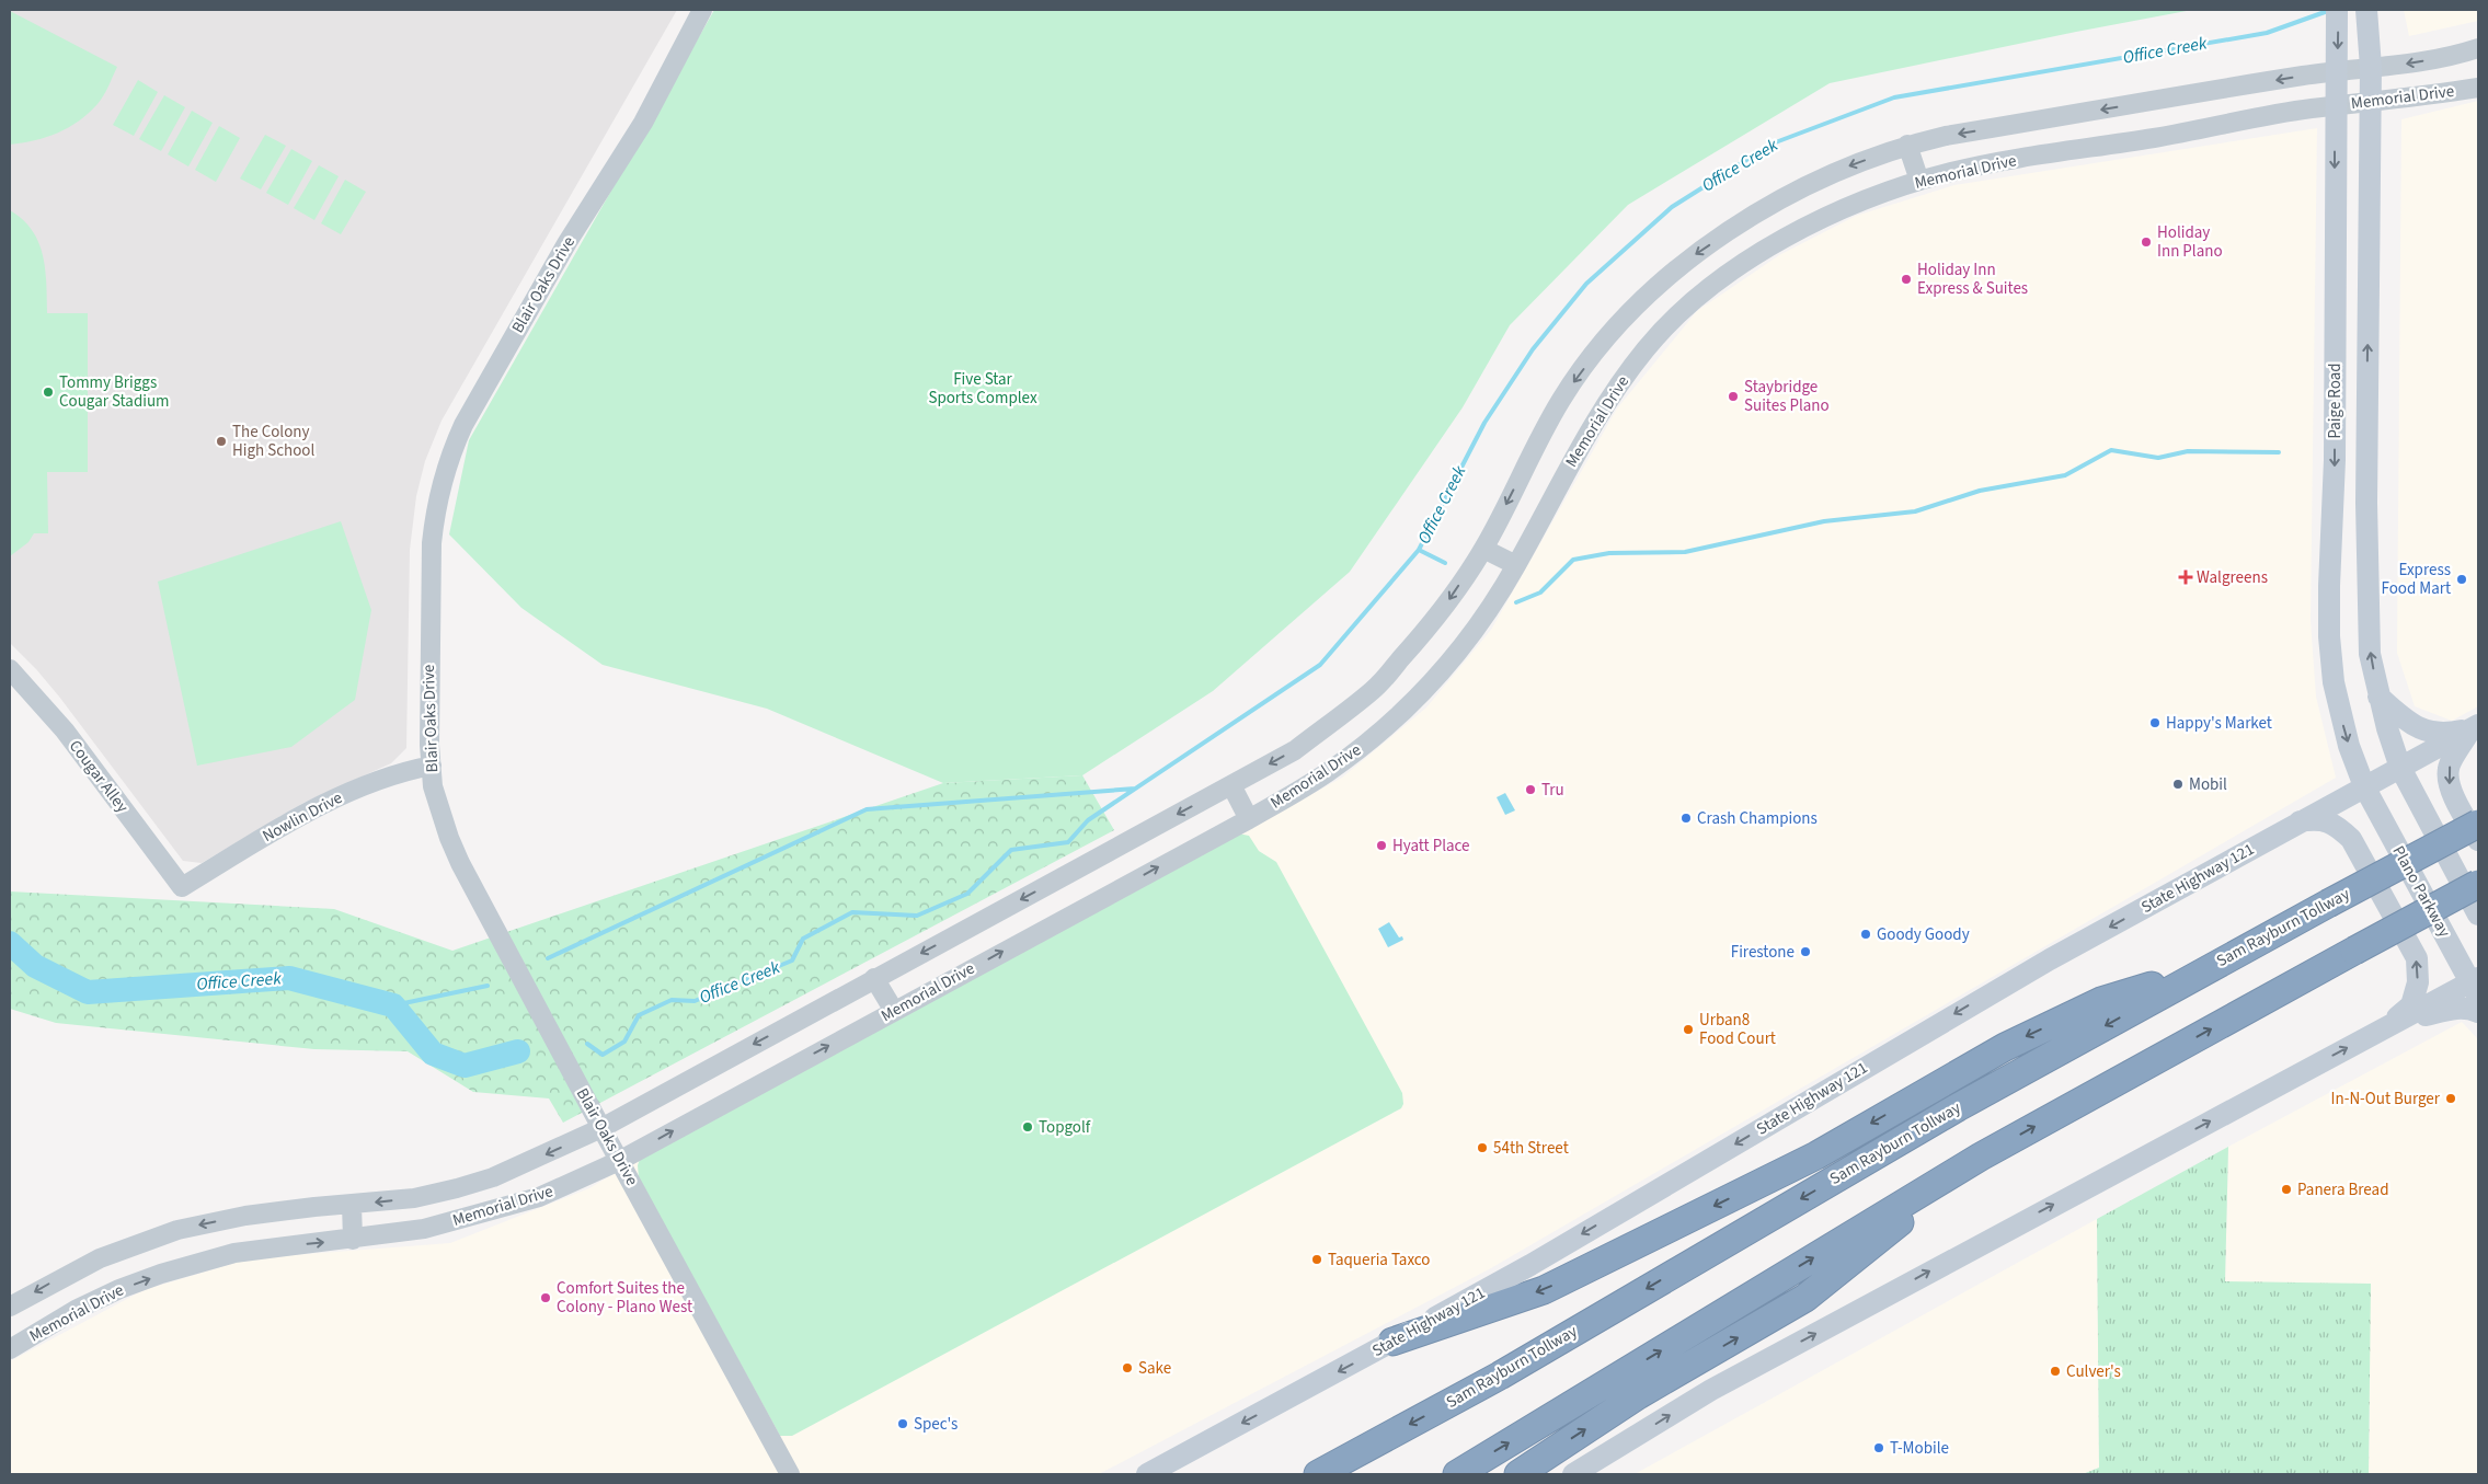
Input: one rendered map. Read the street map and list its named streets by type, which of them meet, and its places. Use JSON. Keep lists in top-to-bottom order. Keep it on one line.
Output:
{"streets":{"highway":["Sam Rayburn Tollway"],"main road":["Paige Road","State Highway 121","Plano Parkway"],"street":["Memorial Drive","Blair Oaks Drive","Cougar Alley","Nowlin Drive"]},"crossings":[["Memorial Drive","Blair Oaks Drive"],["Memorial Drive","Paige Road"],["Blair Oaks Drive","Nowlin Drive"],["Paige Road","State Highway 121"],["Paige Road","Plano Parkway"],["Cougar Alley","Nowlin Drive"],["State Highway 121","Plano Parkway"]],"one_way":["State Highway 121"],"water":["Office Creek"],"parks":["Five Star Sports Complex"],"places":{"other":["Holiday Inn Plano","Holiday Inn Express & Suites","Tommy Briggs Cougar Stadium","Staybridge Suites Plano","The Colony High School","Express Food Mart","Happy's Market","Mobil","Tru","Crash Champions","Hyatt Place","Goody Goody","Firestone","Urban8 Food Court","In-N-Out Burger","Topgolf","54th Street","Panera Bread","Taqueria Taxco","Comfort Suites the Colony - Plano West","Sake","Culver's","Spec's","T-Mobile"],"health":["Walgreens"]}}
